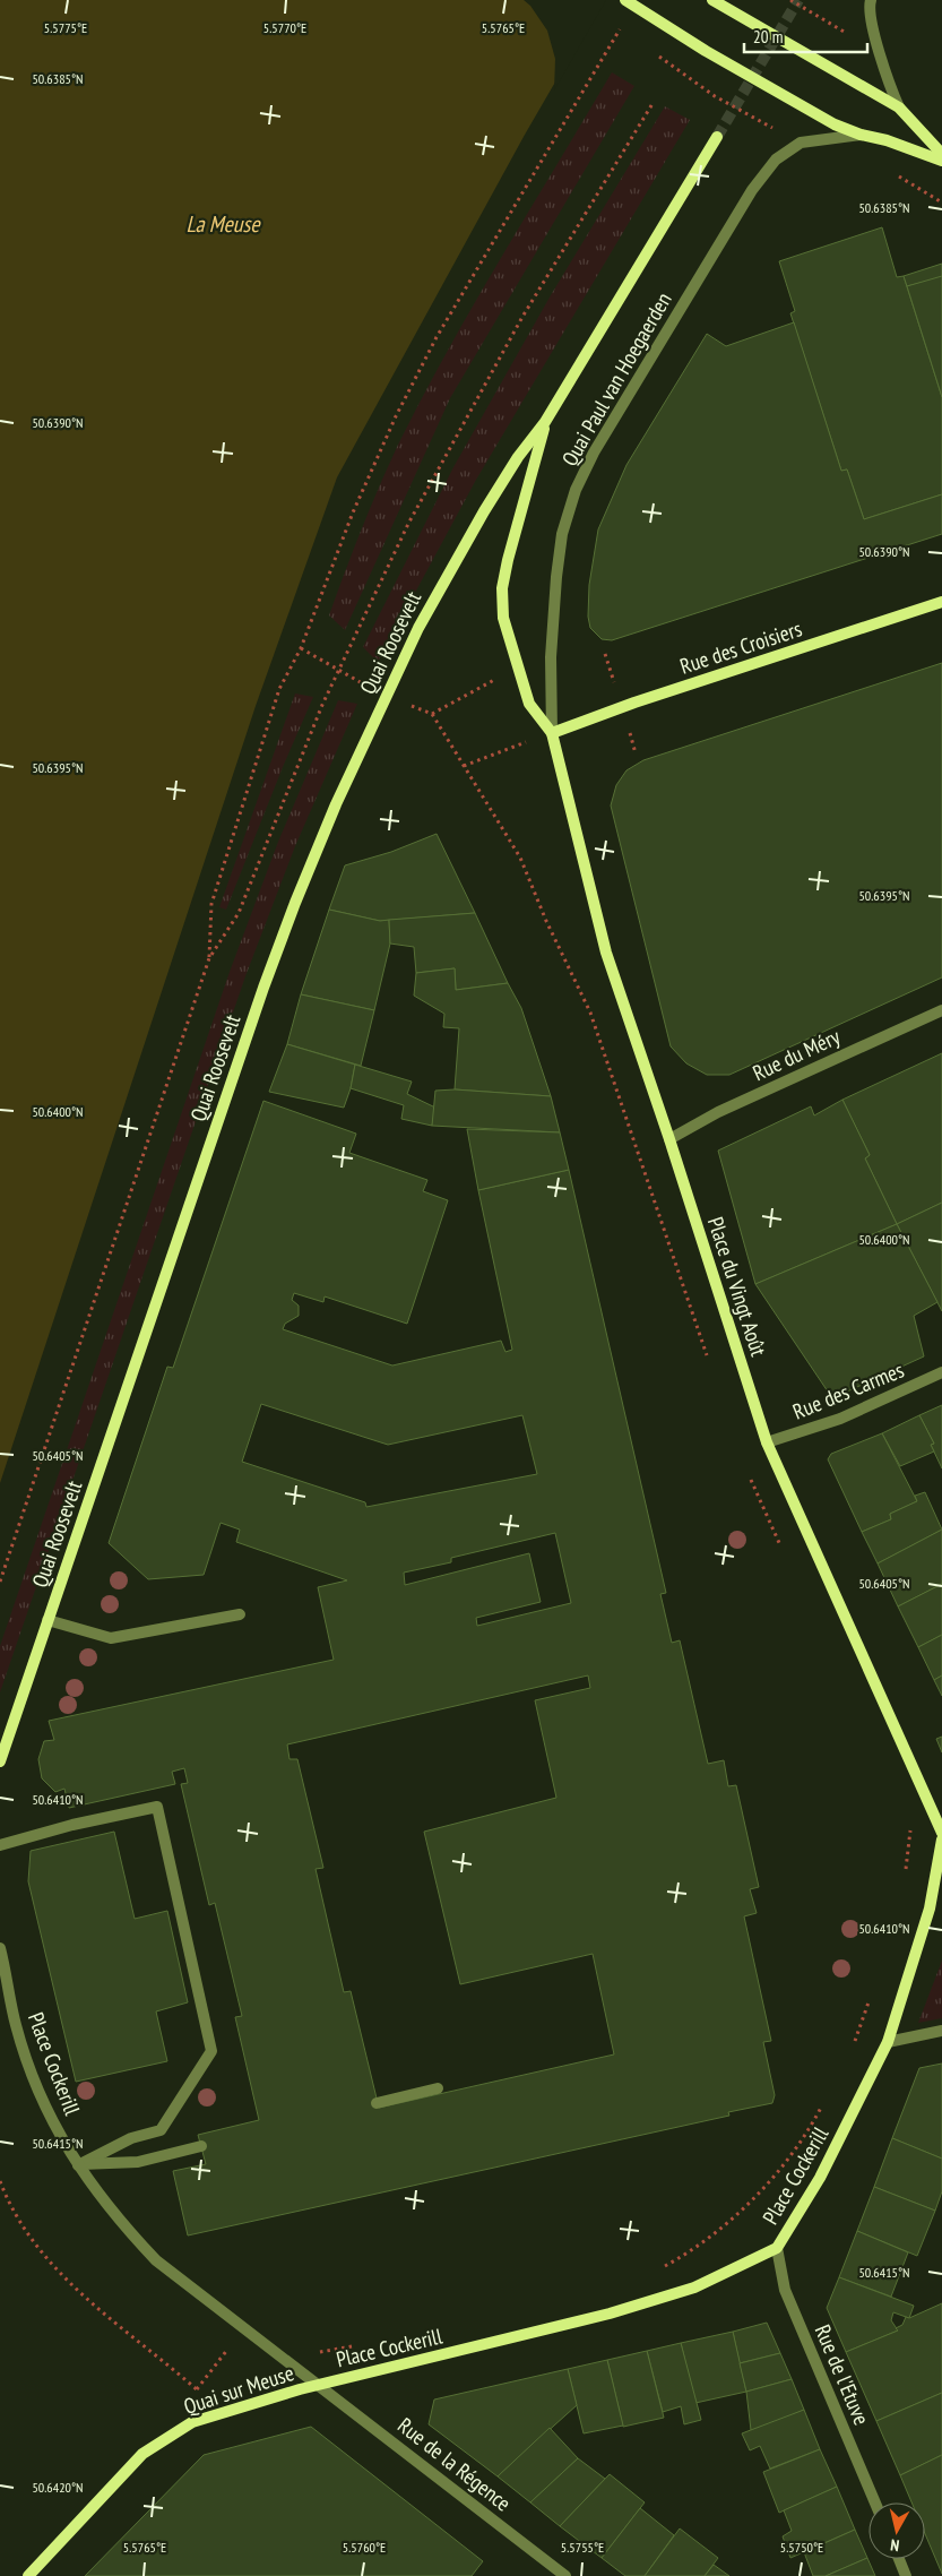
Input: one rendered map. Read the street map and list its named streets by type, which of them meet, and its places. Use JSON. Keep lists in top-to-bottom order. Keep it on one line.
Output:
{"streets":{"street":["Quai Paul van Hoegaerden","Quai Roosevelt","Rue des Croisiers","Rue du Méry","Place du Vingt Août","Rue des Carmes","Place Cockerill","Rue de l'Etuve","Quai sur Meuse","Rue de la Régence"]},"crossings":[["Quai Paul van Hoegaerden","Quai Roosevelt"],["Quai Paul van Hoegaerden","Rue des Croisiers"],["Quai Paul van Hoegaerden","Place du Vingt Août"],["Rue des Croisiers","Place du Vingt Août"],["Rue du Méry","Place du Vingt Août"],["Place du Vingt Août","Rue des Carmes"],["Place Cockerill","Rue de l'Etuve"],["Place Cockerill","Quai sur Meuse"],["Place Cockerill","Rue de la Régence"],["Quai sur Meuse","Rue de la Régence"]],"water":["La Meuse"],"scale_bar":"20 m","north":"bottom","coordinates":["5.5775°E","5.5770°E","5.5765°E","50.6385°N","50.6390°N","50.6395°N","50.6400°N","50.6405°N","50.6410°N","50.6415°N","50.6420°N","5.5760°E","5.5755°E","5.5750°E"]}
